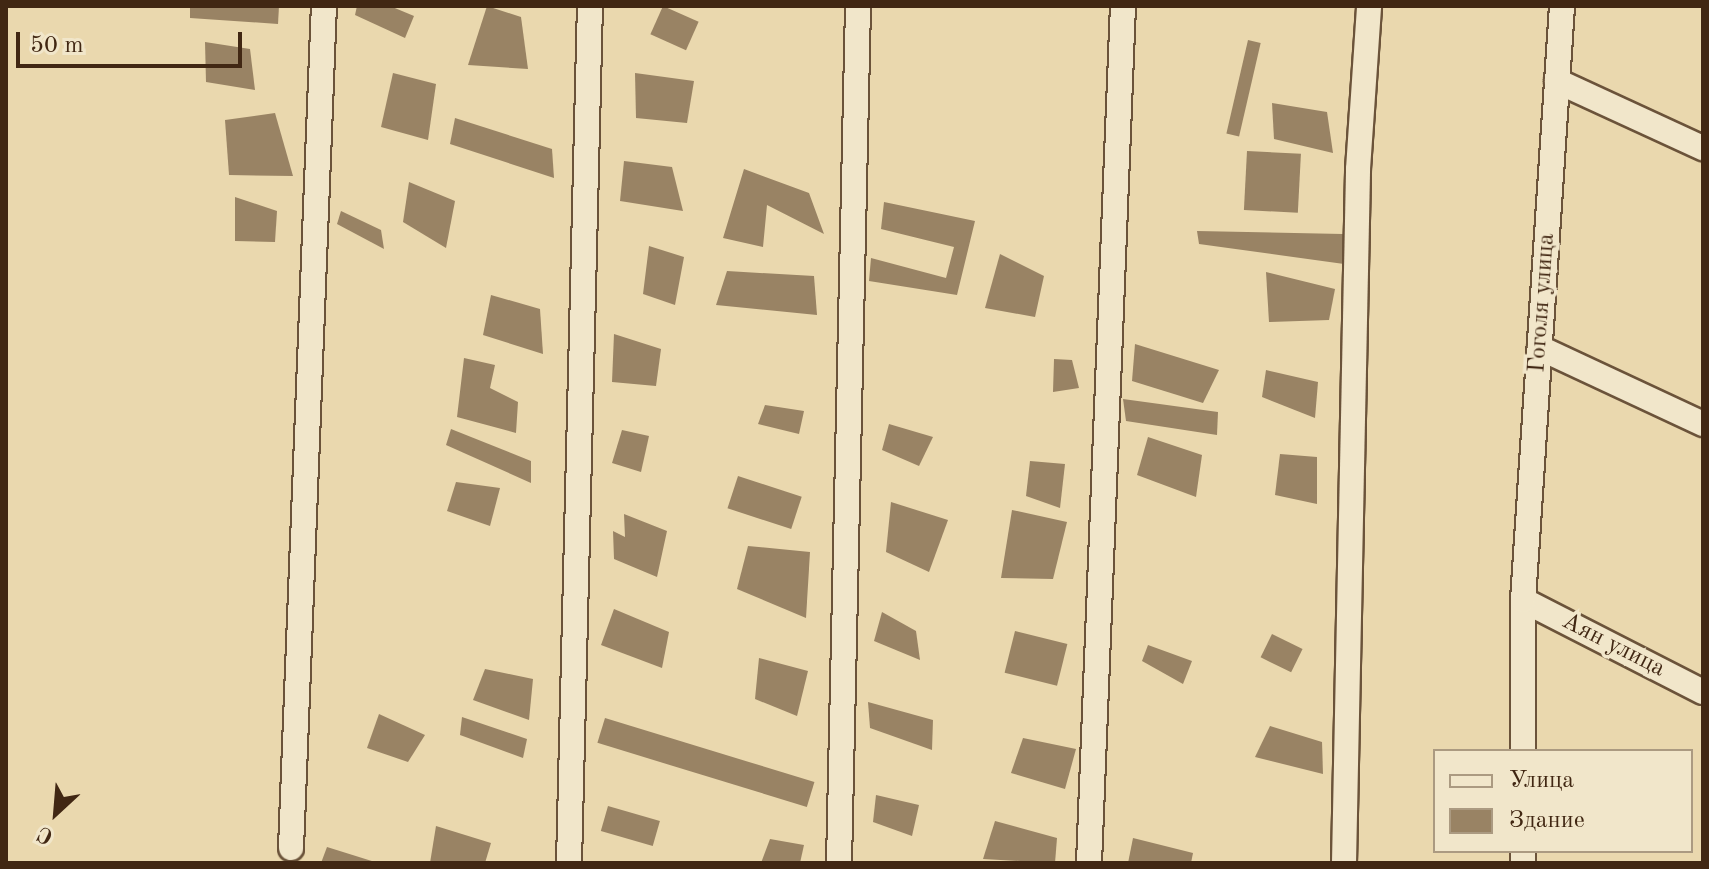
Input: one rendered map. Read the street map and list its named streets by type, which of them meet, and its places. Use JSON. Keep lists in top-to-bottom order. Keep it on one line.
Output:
{"streets":{"street":["Гоголя улица","Аян улица"]},"crossings":[["Гоголя улица","Аян улица"]],"legend":["Улица","Здание"],"scale_bar":"50 m","north":"bottom left"}
